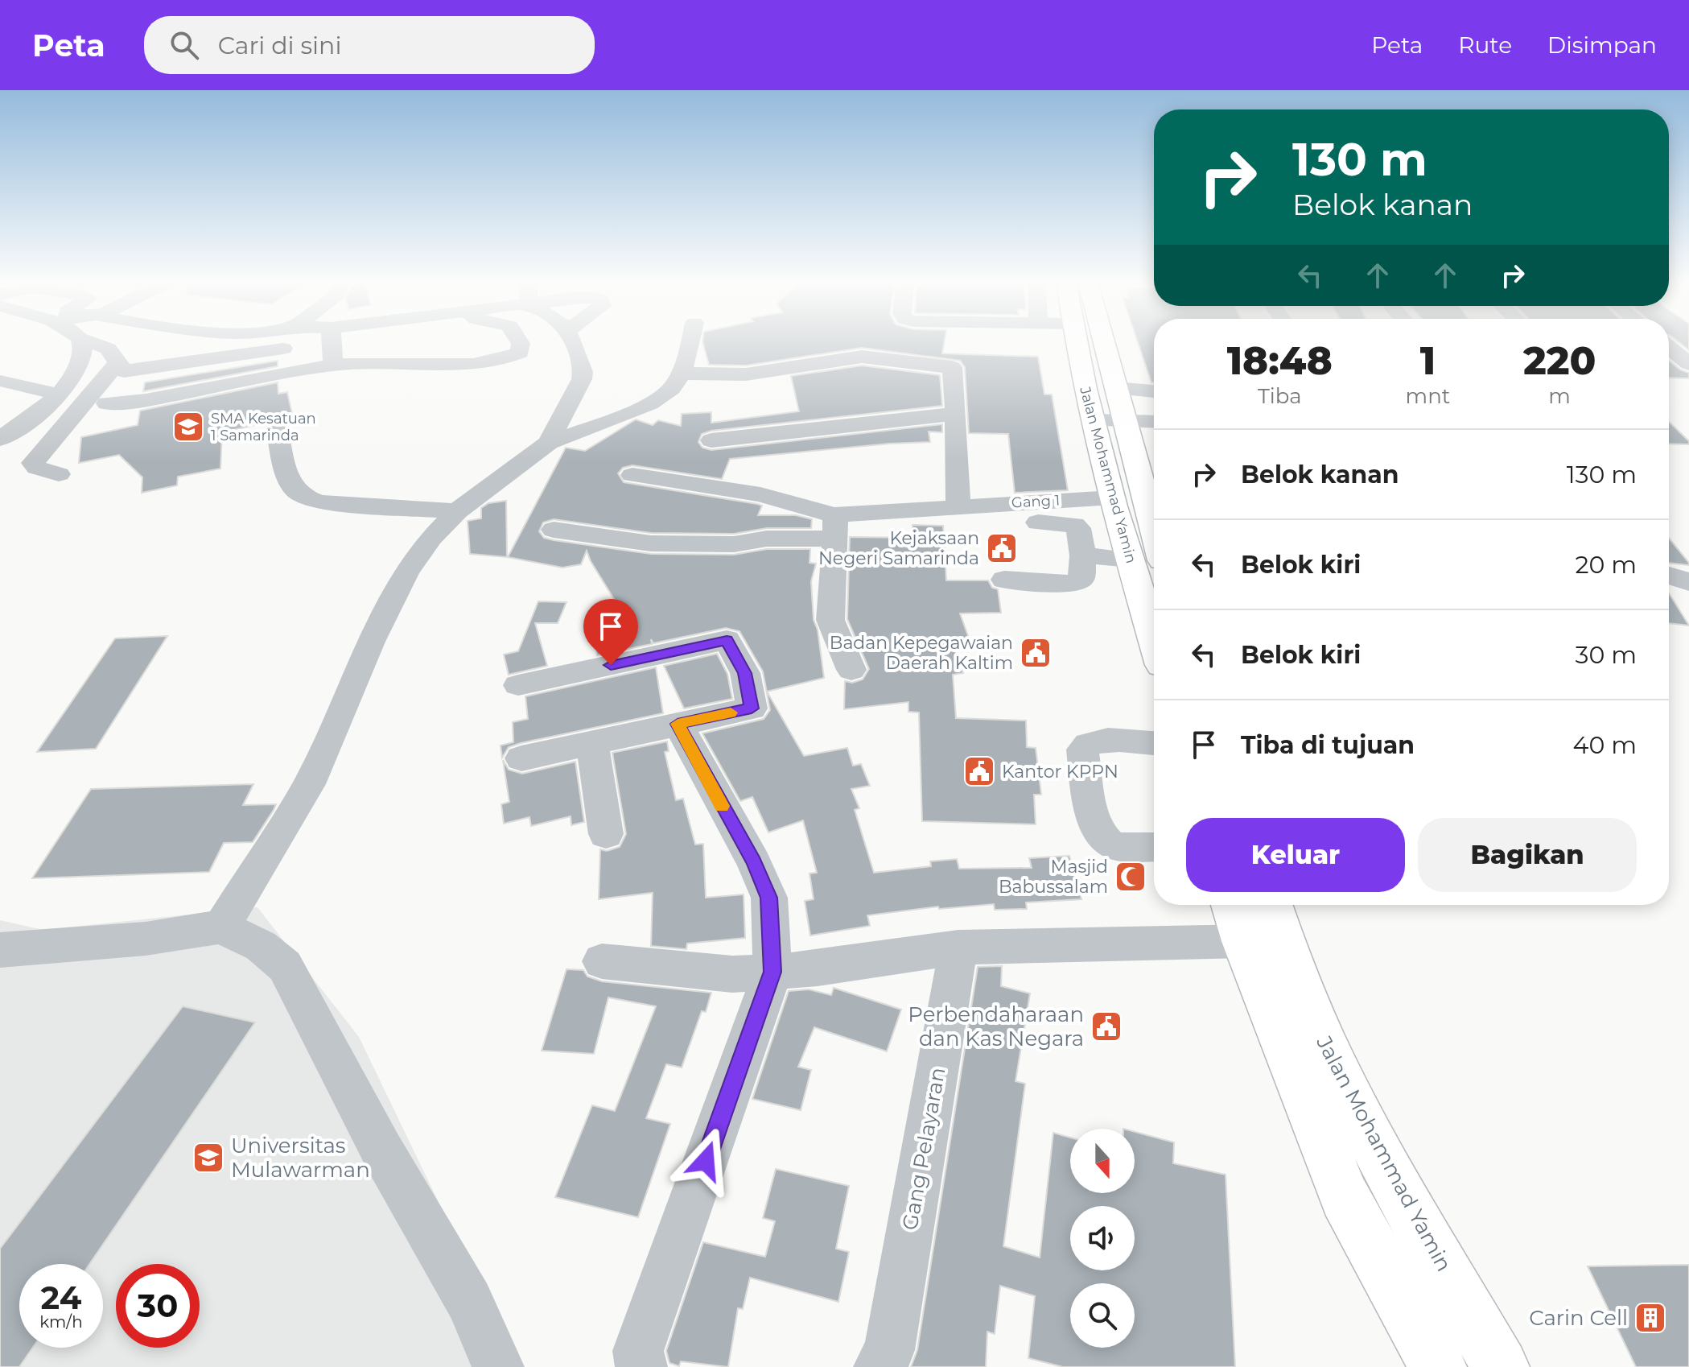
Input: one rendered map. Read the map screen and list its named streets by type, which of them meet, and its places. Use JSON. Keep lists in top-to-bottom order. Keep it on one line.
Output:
{"streets":{"main road":["Jalan Mohammad Yamin"],"street":["Gang 1","Gang Pelayaran"]},"crossings":[["Jalan Mohammad Yamin","Gang 1"]],"places":{"school or university":["SMA Kesatuan 1 Samarinda","Universitas Mulawarman"],"public building":["Kejaksaan Negeri Samarinda","Badan Kepegawaian Daerah Kaltim","Kantor KPPN","Perbendaharaan dan Kas Negara"],"mosque":["Masjid Babussalam"],"building":["Carin Cell"]},"north":"bottom","page":{"header":"Peta","search":"Cari di sini","nav":["Peta","Rute","Disimpan"],"turn":["130 m","Belok kanan"],"eta":["18:48","Tiba","1","mnt","220","m"],"list":[{"name":"Belok kanan","value":"130 m"},{"name":"Belok kiri","value":"20 m"},{"name":"Belok kiri","value":"30 m"},{"name":"Tiba di tujuan","value":"40 m"}],"buttons":["Keluar","Bagikan"],"speed":"24 km/h","limit":"30"}}
